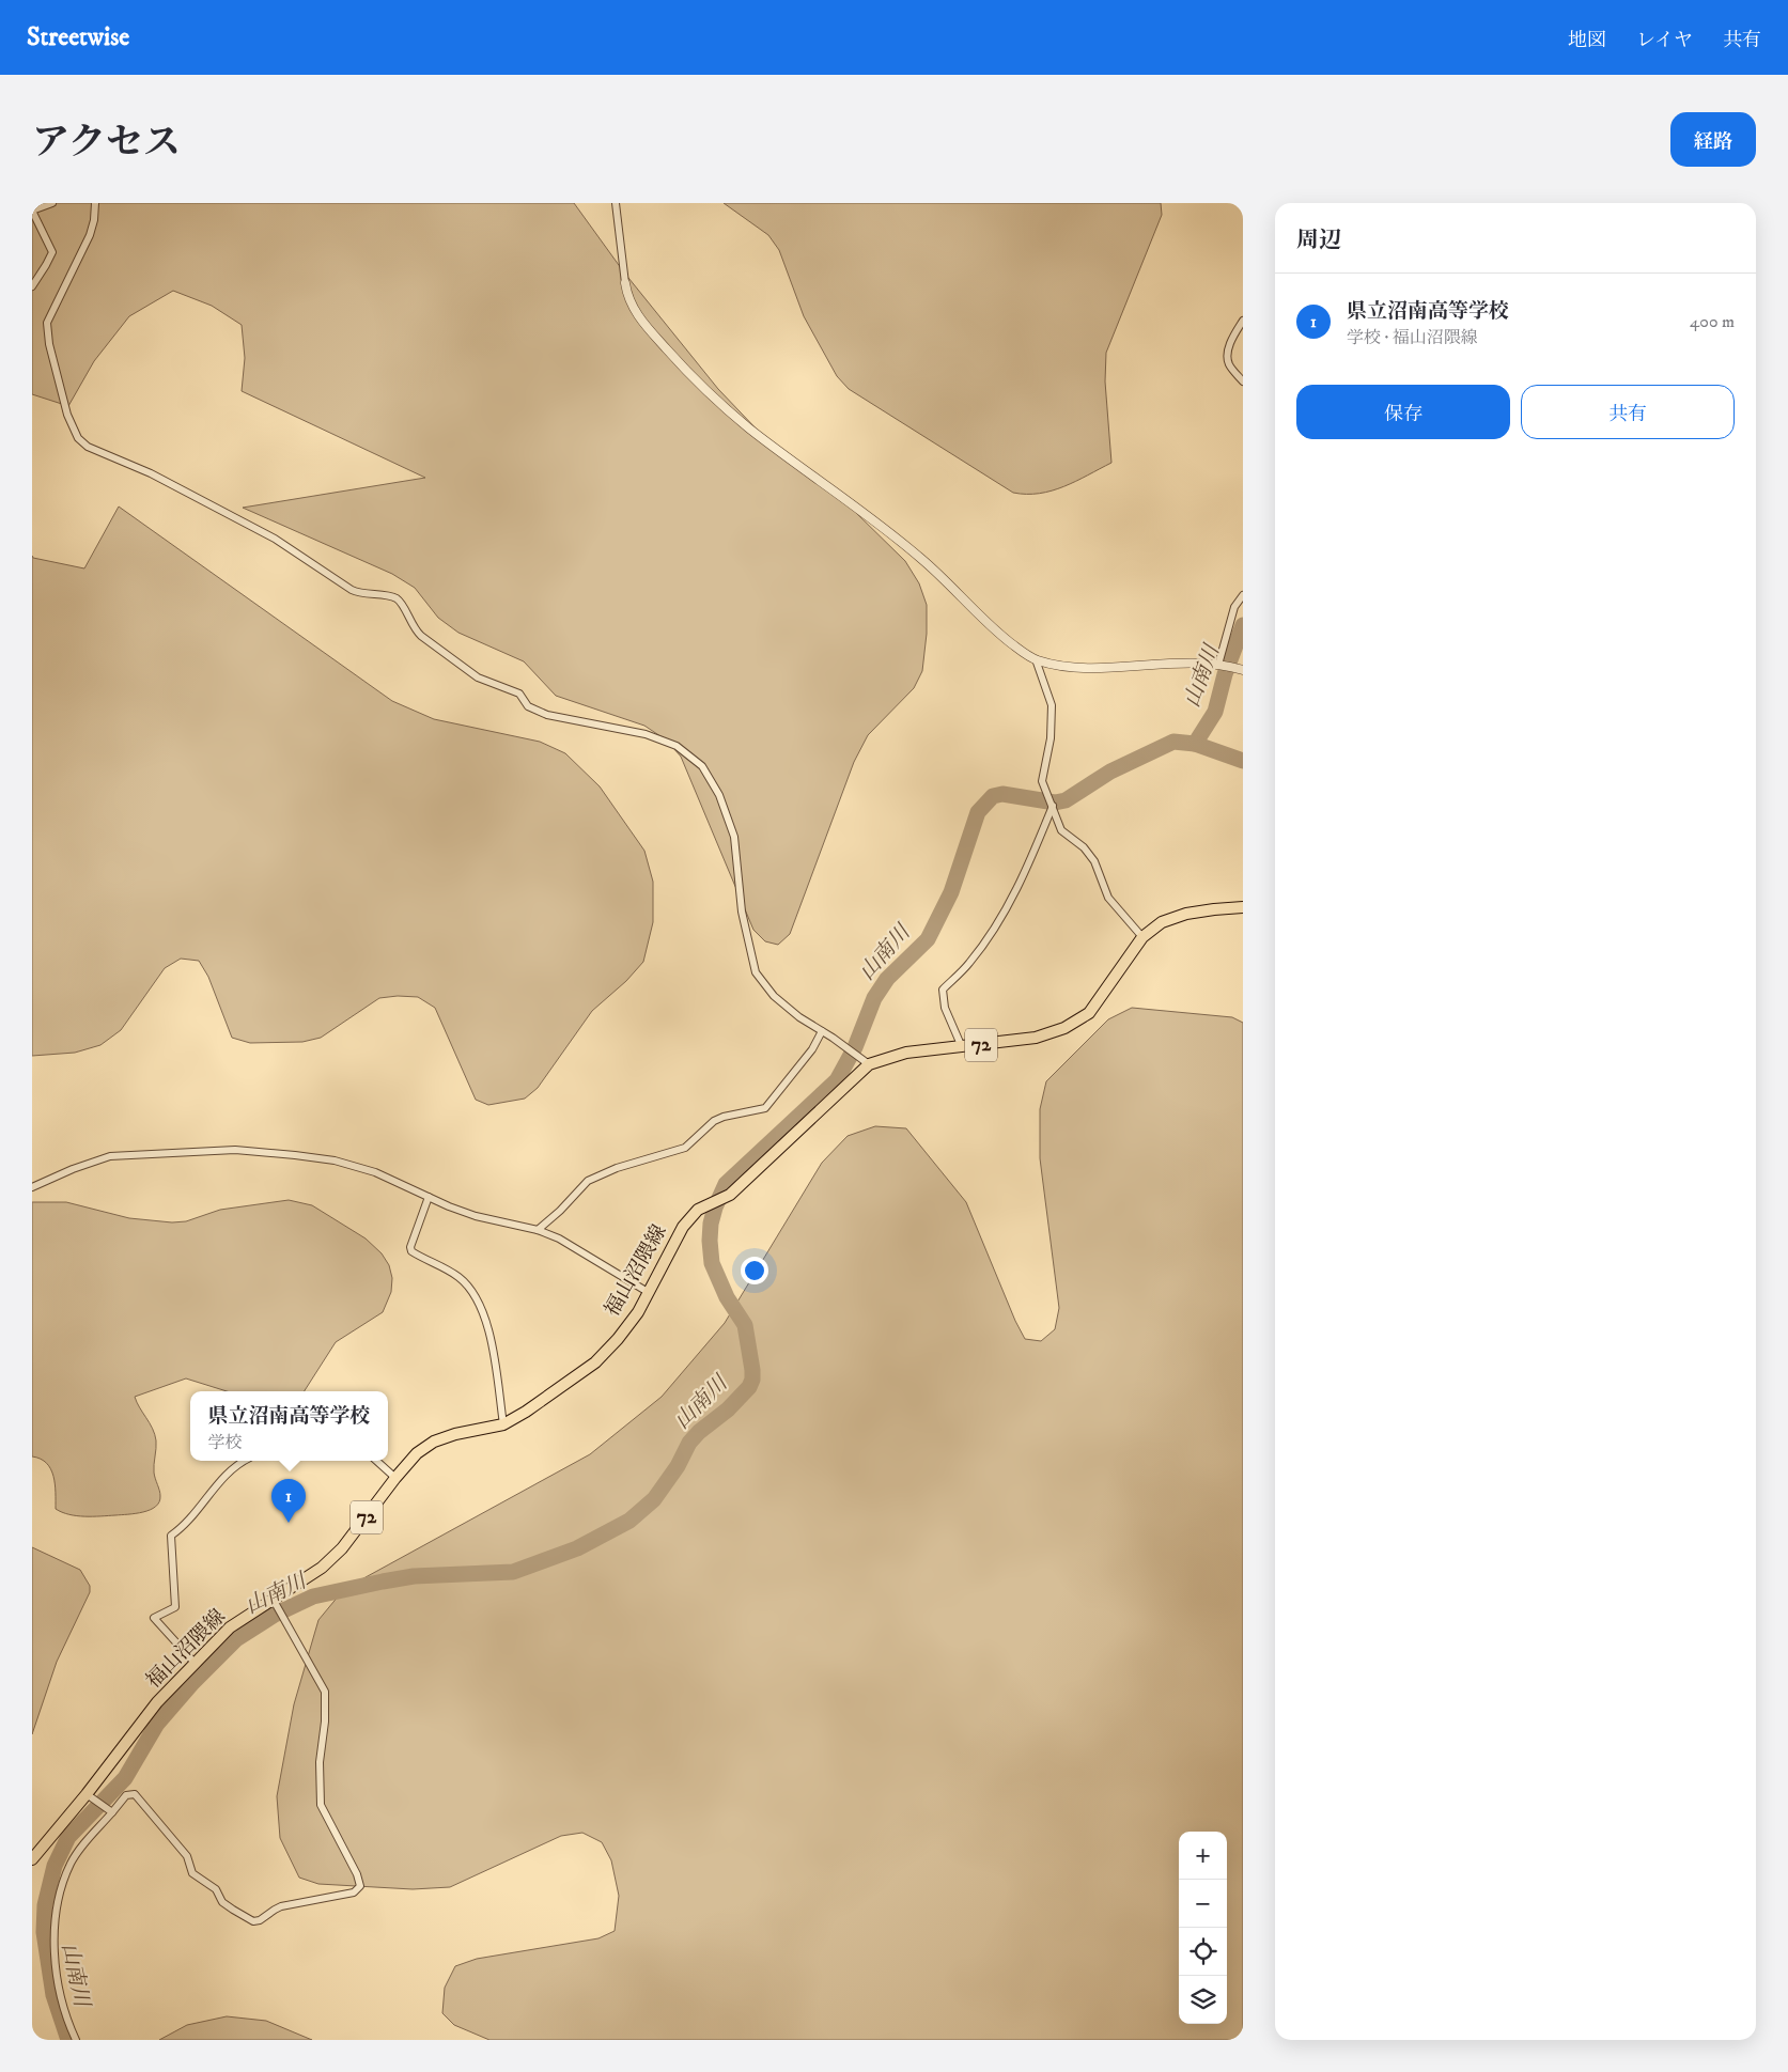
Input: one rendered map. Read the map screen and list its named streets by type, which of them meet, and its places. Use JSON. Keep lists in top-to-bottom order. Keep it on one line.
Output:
{"streets":{"main road":["72","福山沼隈線"]},"water":["山南川"],"page":{"header":"Streetwise","nav":["地図","レイヤ","共有"],"title":"アクセス","buttons":["経路",["保存","共有"]],"heading":"周辺","list":[{"mark":"1","name":"県立沼南高等学校","note":"学校 · 福山沼隈線","value":"400 m"}],"popup":["県立沼南高等学校","学校"],"pins":"1","map_buttons":["+","−"]}}
